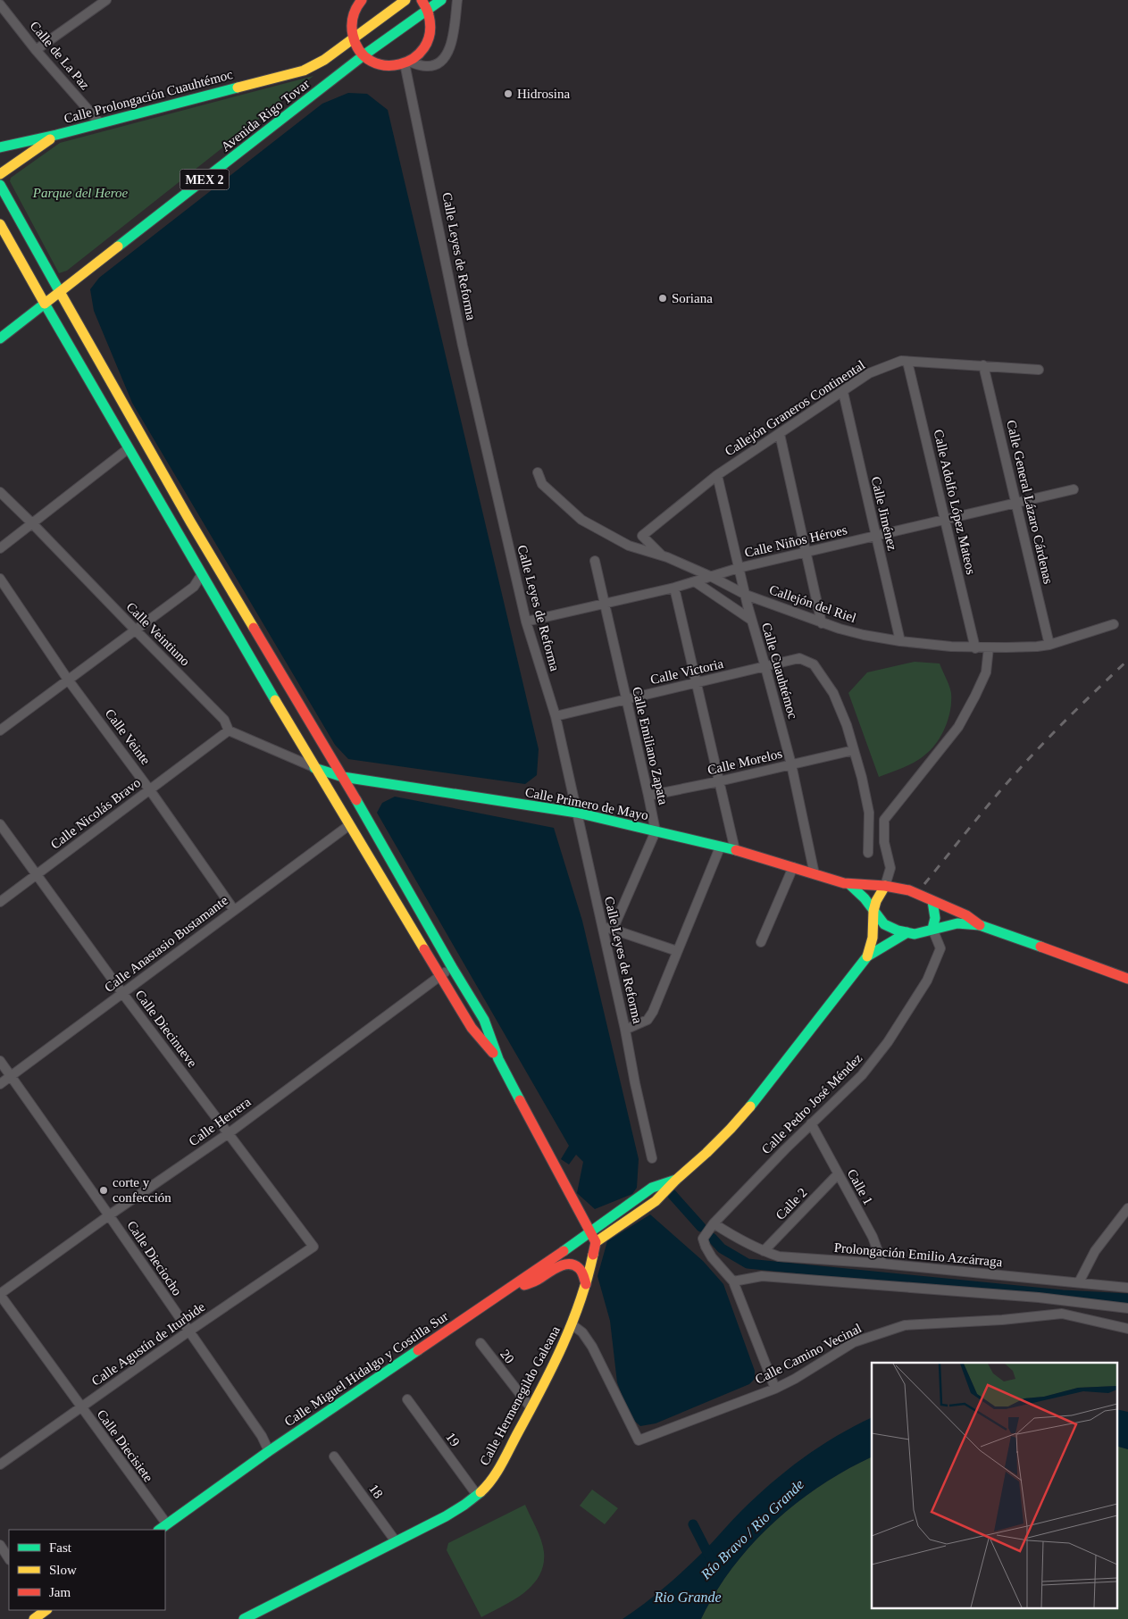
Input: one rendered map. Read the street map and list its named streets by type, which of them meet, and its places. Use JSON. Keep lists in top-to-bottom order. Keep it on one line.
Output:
{"streets":{"main road":["Calle Prolongación Cuauhtémoc","Avenida Rigo Tovar","MEX 2","Calle Primero de Mayo","Calle Miguel Hidalgo y Costilla Sur","Calle Hermenegildo Galeana"],"street":["Calle de La Paz","Calle Leyes de Reforma","Callejón Graneros Continental","Calle Adolfo López Mateos","Calle General Lázaro Cárdenas","Calle Jiménez","Calle Niños Héroes","Callejón del Riel","Calle Veintiuno","Calle Cuauhtémoc","Calle Victoria","Calle Veinte","Calle Emiliano Zapata","Calle Morelos","Calle Nicolás Bravo","Calle Anastasio Bustamante","Calle Diecinueve","Calle Pedro José Méndez","Calle Herrera","Calle 1","Calle 2","Prolongación Emilio Azcárraga","Calle Dieciocho","Calle Agustín de Iturbide","Calle Camino Vecinal","20","19","Calle Diecisiete","18"]},"crossings":[["Calle de La Paz","Calle Prolongación Cuauhtémoc"],["Calle Prolongación Cuauhtémoc","Avenida Rigo Tovar"],["Avenida Rigo Tovar","MEX 2"],["Calle Leyes de Reforma","Calle Niños Héroes"],["Calle Leyes de Reforma","Calle Victoria"],["Calle Leyes de Reforma","Calle Primero de Mayo"],["Callejón Graneros Continental","Calle Adolfo López Mateos"],["Callejón Graneros Continental","Calle General Lázaro Cárdenas"],["Callejón Graneros Continental","Calle Jiménez"],["Callejón Graneros Continental","Callejón del Riel"],["Callejón Graneros Continental","Calle Cuauhtémoc"],["Calle Adolfo López Mateos","Calle Niños Héroes"],["Calle Adolfo López Mateos","Callejón del Riel"],["Calle General Lázaro Cárdenas","Calle Niños Héroes"],["Calle General Lázaro Cárdenas","Callejón del Riel"],["Calle Jiménez","Calle Niños Héroes"],["Calle Jiménez","Callejón del Riel"],["Calle Niños Héroes","Callejón del Riel"],["Calle Niños Héroes","Calle Cuauhtémoc"],["Calle Niños Héroes","Calle Emiliano Zapata"],["Callejón del Riel","Calle Cuauhtémoc"],["Calle Veintiuno","Calle Nicolás Bravo"],["Calle Cuauhtémoc","Calle Victoria"],["Calle Cuauhtémoc","Calle Morelos"],["Calle Cuauhtémoc","Calle Primero de Mayo"],["Calle Victoria","Calle Emiliano Zapata"],["Calle Victoria","Calle Morelos"],["Calle Veinte","Calle Nicolás Bravo"],["Calle Veinte","Calle Anastasio Bustamante"],["Calle Emiliano Zapata","Calle Morelos"],["Calle Emiliano Zapata","Calle Primero de Mayo"],["Calle Primero de Mayo","Calle Pedro José Méndez"],["Calle Nicolás Bravo","Calle Diecinueve"],["Calle Anastasio Bustamante","Calle Diecinueve"],["Calle Anastasio Bustamante","Calle Dieciocho"],["Calle Diecinueve","Calle Herrera"],["Calle Diecinueve","Calle Agustín de Iturbide"],["Calle Pedro José Méndez","Calle 1"],["Calle Pedro José Méndez","Prolongación Emilio Azcárraga"],["Calle Herrera","Calle Dieciocho"],["Calle Herrera","Calle Diecisiete"],["Calle 1","Calle 2"],["Calle 1","Prolongación Emilio Azcárraga"],["Calle 2","Prolongación Emilio Azcárraga"],["Calle Dieciocho","Calle Agustín de Iturbide"],["Calle Dieciocho","Calle Miguel Hidalgo y Costilla Sur"],["Calle Agustín de Iturbide","Calle Diecisiete"],["Calle Camino Vecinal","Calle Hermenegildo Galeana"],["20","Calle Hermenegildo Galeana"],["Calle Miguel Hidalgo y Costilla Sur","Calle Diecisiete"],["Calle Hermenegildo Galeana","19"],["Calle Hermenegildo Galeana","18"]],"water":["Río Bravo / Rio Grande","Rio Grande"],"parks":["Parque del Heroe"],"places":["Hidrosina","Soriana","corte y confección"],"legend":["Fast","Slow","Jam"]}
